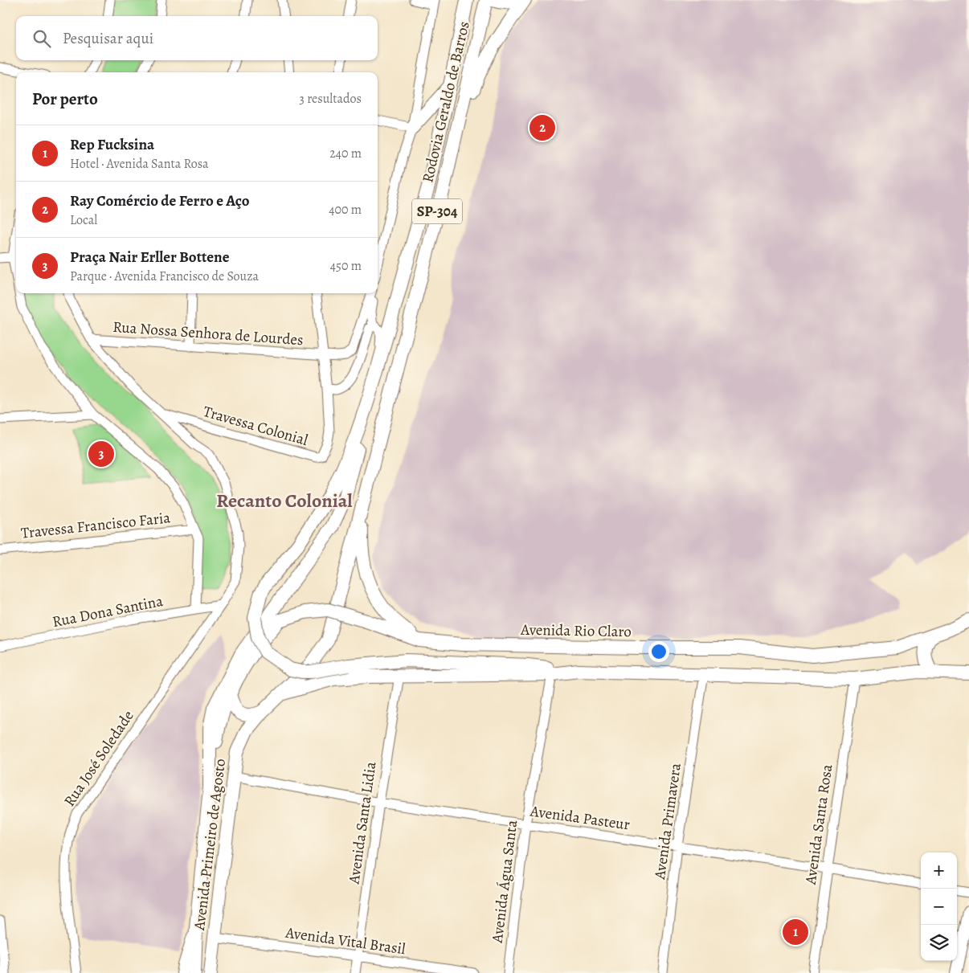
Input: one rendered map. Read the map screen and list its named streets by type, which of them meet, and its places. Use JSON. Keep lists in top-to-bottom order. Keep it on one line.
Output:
{"streets":{"highway":["Rodovia Geraldo de Barros","SP-304","Avenida Rio Claro","Avenida Primeiro de Agosto"],"street":["Rua Nossa Senhora de Lourdes","Travessa Colonial","Travessa Francisco Faria","Rua Dona Santina","Rua José Soledade","Avenida Pasteur","Avenida Primavera","Avenida Santa Lidia","Avenida Santa Rosa","Avenida Água Santa","Avenida Vital Brasil"]},"crossings":[["Rodovia Geraldo de Barros","Avenida Primeiro de Agosto"],["Rua Nossa Senhora de Lourdes","Rua José Soledade"],["Travessa Colonial","Rua José Soledade"],["Rua Dona Santina","Rua José Soledade"],["Avenida Rio Claro","Avenida Primeiro de Agosto"],["Avenida Pasteur","Avenida Primavera"],["Avenida Pasteur","Avenida Santa Lidia"],["Avenida Pasteur","Avenida Santa Rosa"],["Avenida Pasteur","Avenida Primeiro de Agosto"],["Avenida Pasteur","Avenida Água Santa"],["Avenida Santa Lidia","Avenida Vital Brasil"],["Avenida Primeiro de Agosto","Avenida Vital Brasil"]],"districts":["Recanto Colonial"],"page":{"search":"Pesquisar aqui","heading":["Por perto","3 resultados"],"pins":["2","3","1"],"list":[{"mark":"1","name":"Rep Fucksina","note":"Hotel · Avenida Santa Rosa","value":"240 m"},{"mark":"2","name":"Ray Comércio de Ferro e Aço","note":"Local","value":"400 m"},{"mark":"3","name":"Praça Nair Erller Bottene","note":"Parque · Avenida Francisco de Souza","value":"450 m"}],"map_buttons":["+","−"]}}
